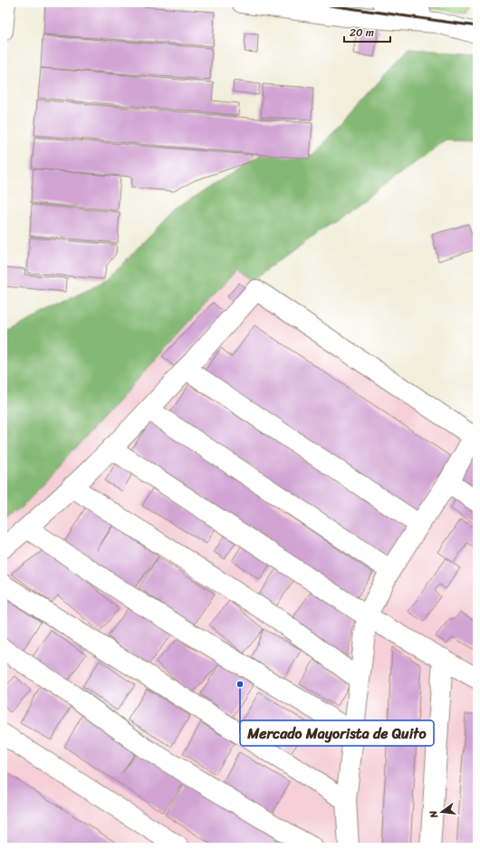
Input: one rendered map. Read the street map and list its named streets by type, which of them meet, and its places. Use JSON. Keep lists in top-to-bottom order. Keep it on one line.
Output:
{"places":["Mercado Mayorista de Quito"],"scale_bar":"20 m","north":"left"}
